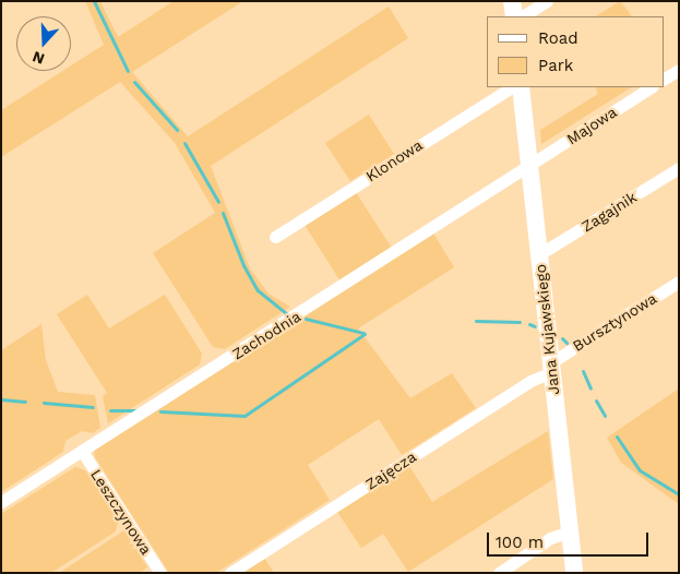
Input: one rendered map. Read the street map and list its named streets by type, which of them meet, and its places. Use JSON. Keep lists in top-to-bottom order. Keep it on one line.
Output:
{"streets":{"main road":["Jana Kujawskiego"],"street":["Majowa","Klonowa","Zagajnik","Bursztynowa","Zachodnia","Zajęcza","Leszczynowa"]},"crossings":[["Majowa","Jana Kujawskiego"],["Majowa","Zachodnia"],["Zagajnik","Jana Kujawskiego"],["Bursztynowa","Jana Kujawskiego"],["Bursztynowa","Zajęcza"],["Jana Kujawskiego","Zachodnia"],["Jana Kujawskiego","Zajęcza"],["Zachodnia","Leszczynowa"]],"legend":["Road","Park"],"scale_bar":"100 m","north":"bottom"}
